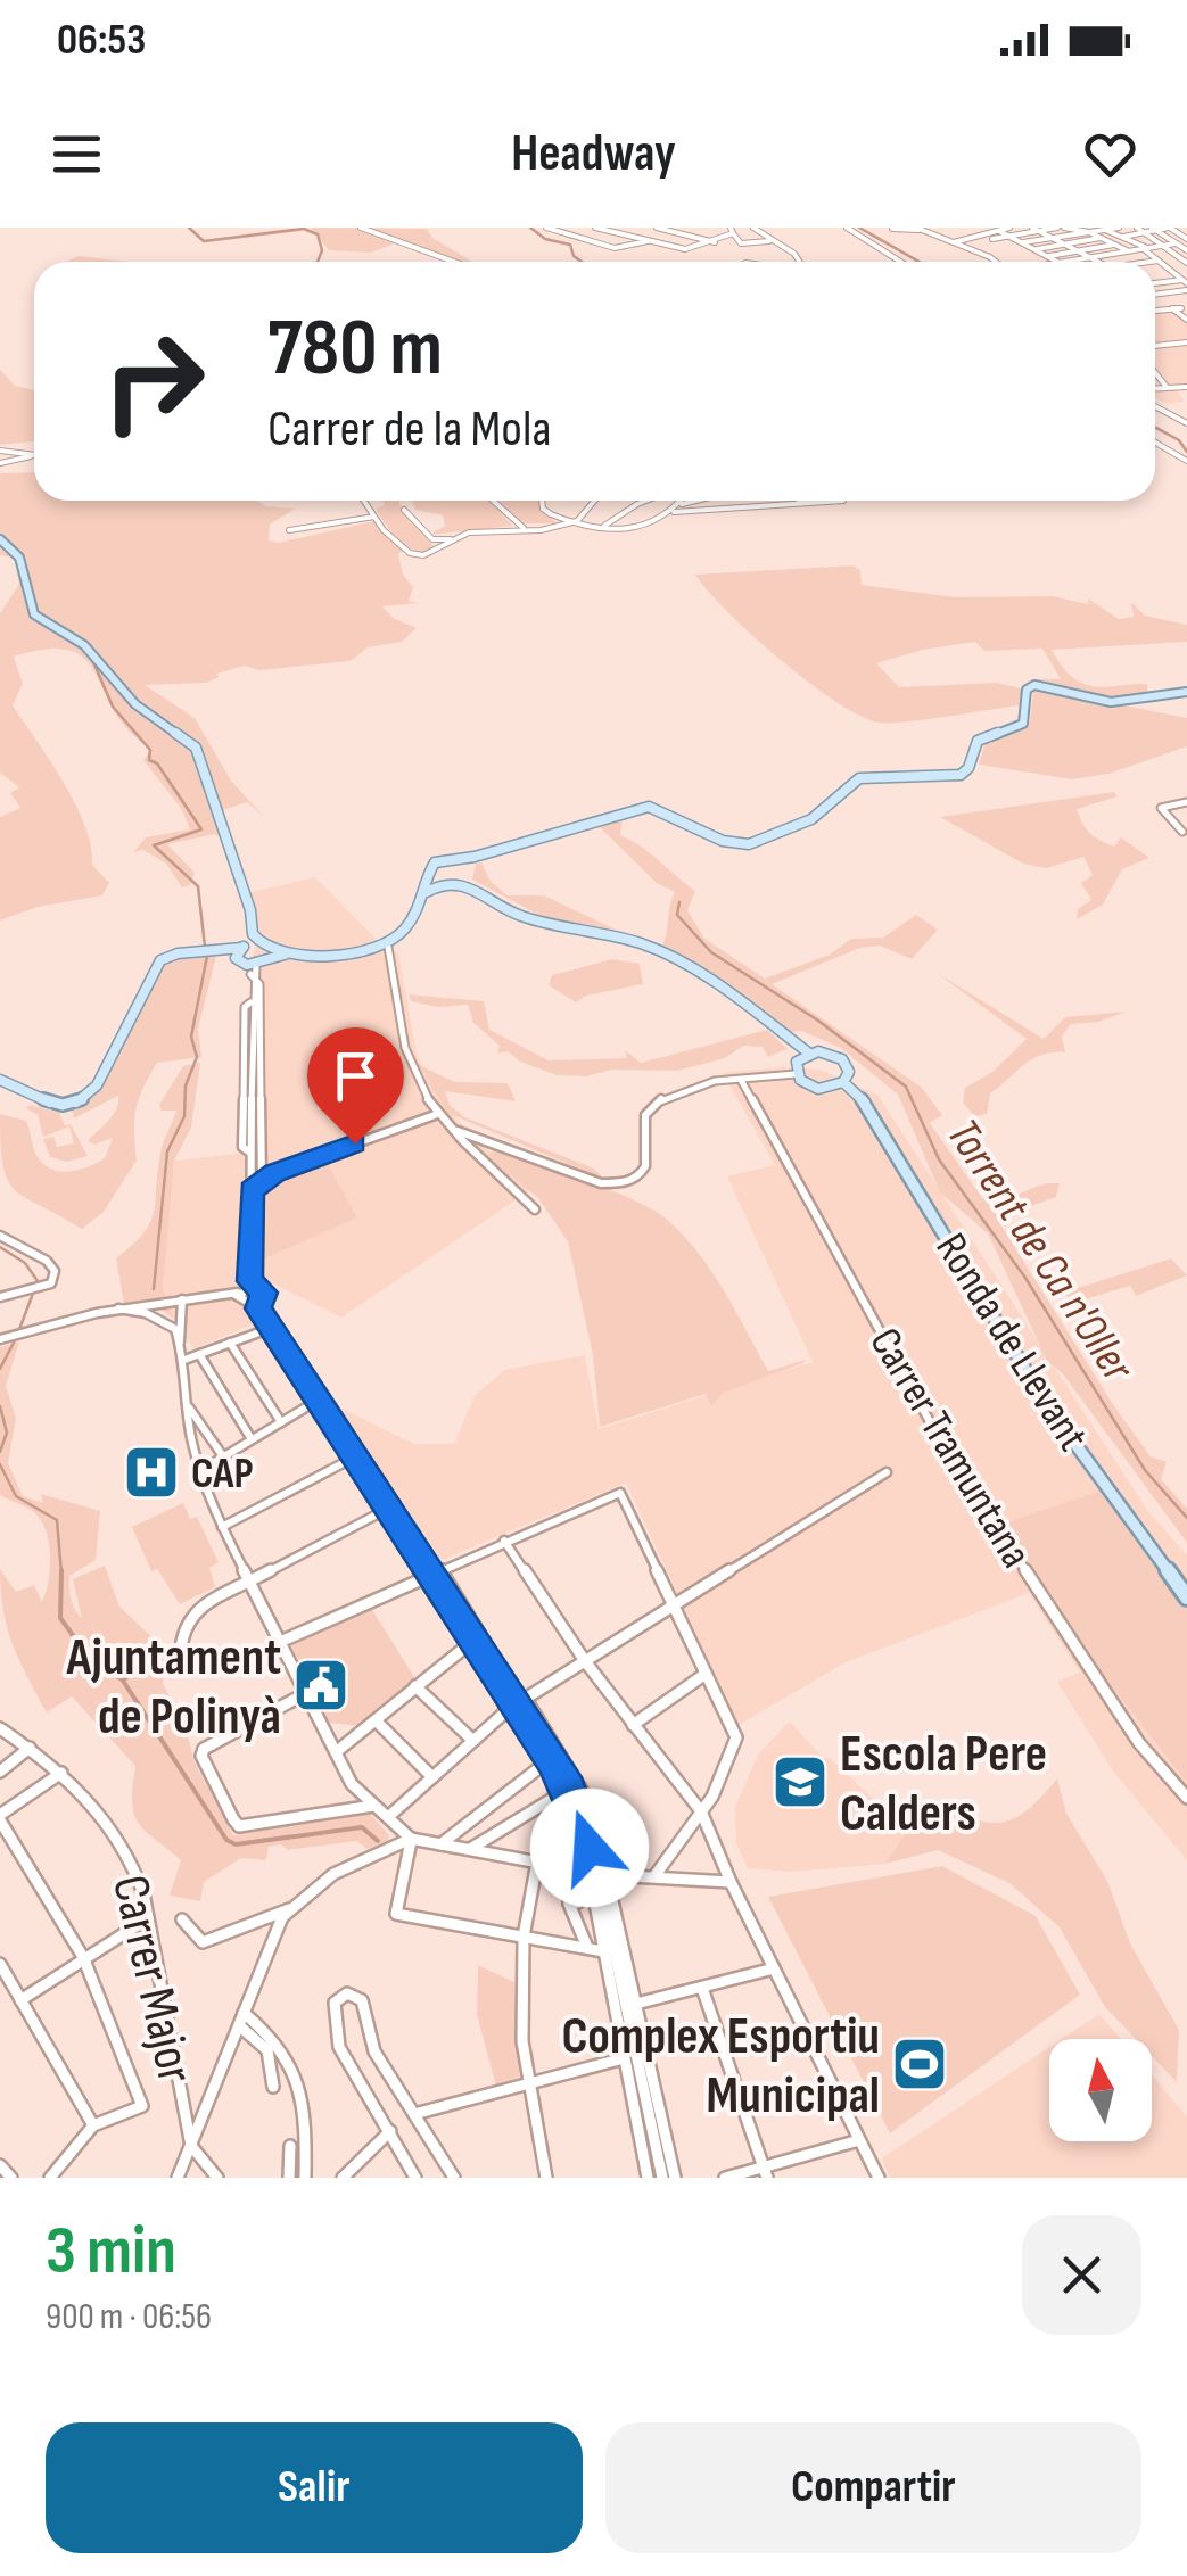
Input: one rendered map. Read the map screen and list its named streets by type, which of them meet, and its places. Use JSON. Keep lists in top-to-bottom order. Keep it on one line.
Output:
{"streets":{"main road":["Ronda de Llevant"],"street":["Carrer Tramuntana","Carrer Major"]},"water":["Torrent de Ca n'Oller"],"places":{"hospital":["CAP"],"public building":["Ajuntament de Polinyà"],"school or university":["Escola Pere Calders"],"sports":["Complex Esportiu Municipal"]},"north":"top","page":{"status":"06:53","header":"Headway","turn":["780 m","Carrer de la Mola"],"heading":["3 min","900 m · 06:56"],"buttons":["Salir","Compartir"]}}
